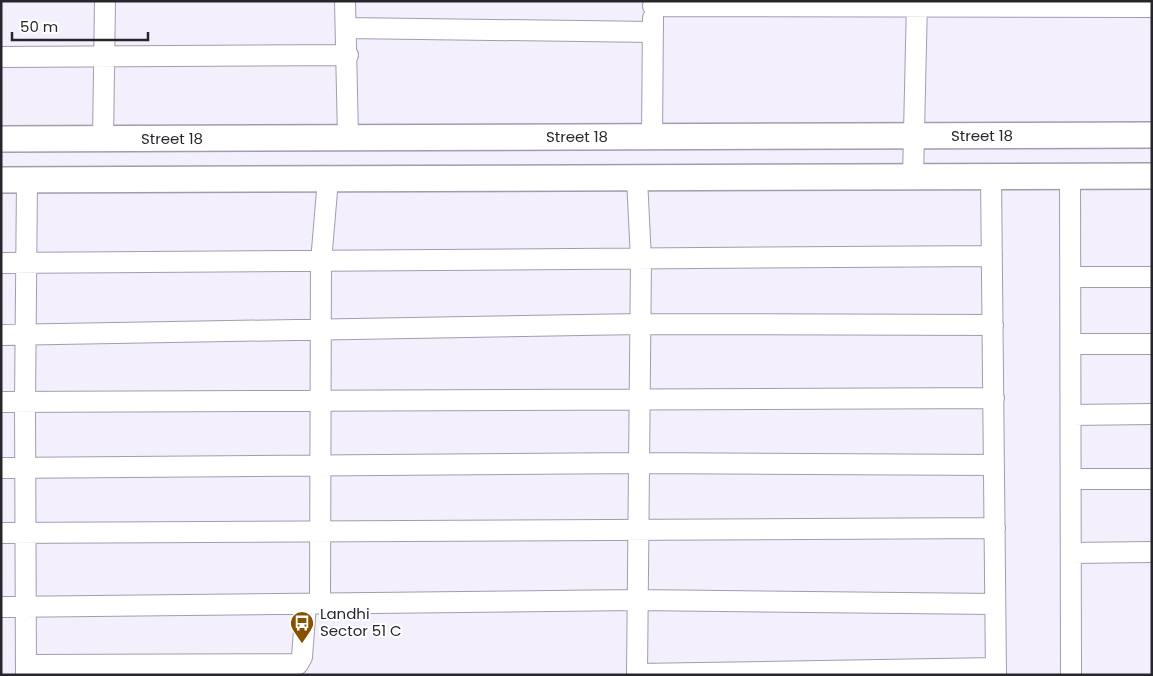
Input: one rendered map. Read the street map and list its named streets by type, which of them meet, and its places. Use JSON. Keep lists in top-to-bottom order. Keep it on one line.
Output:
{"streets":{"street":["Street 18"]},"places":{"bus stop":["Landhi Sector 51 C"]},"scale_bar":"50 m"}
